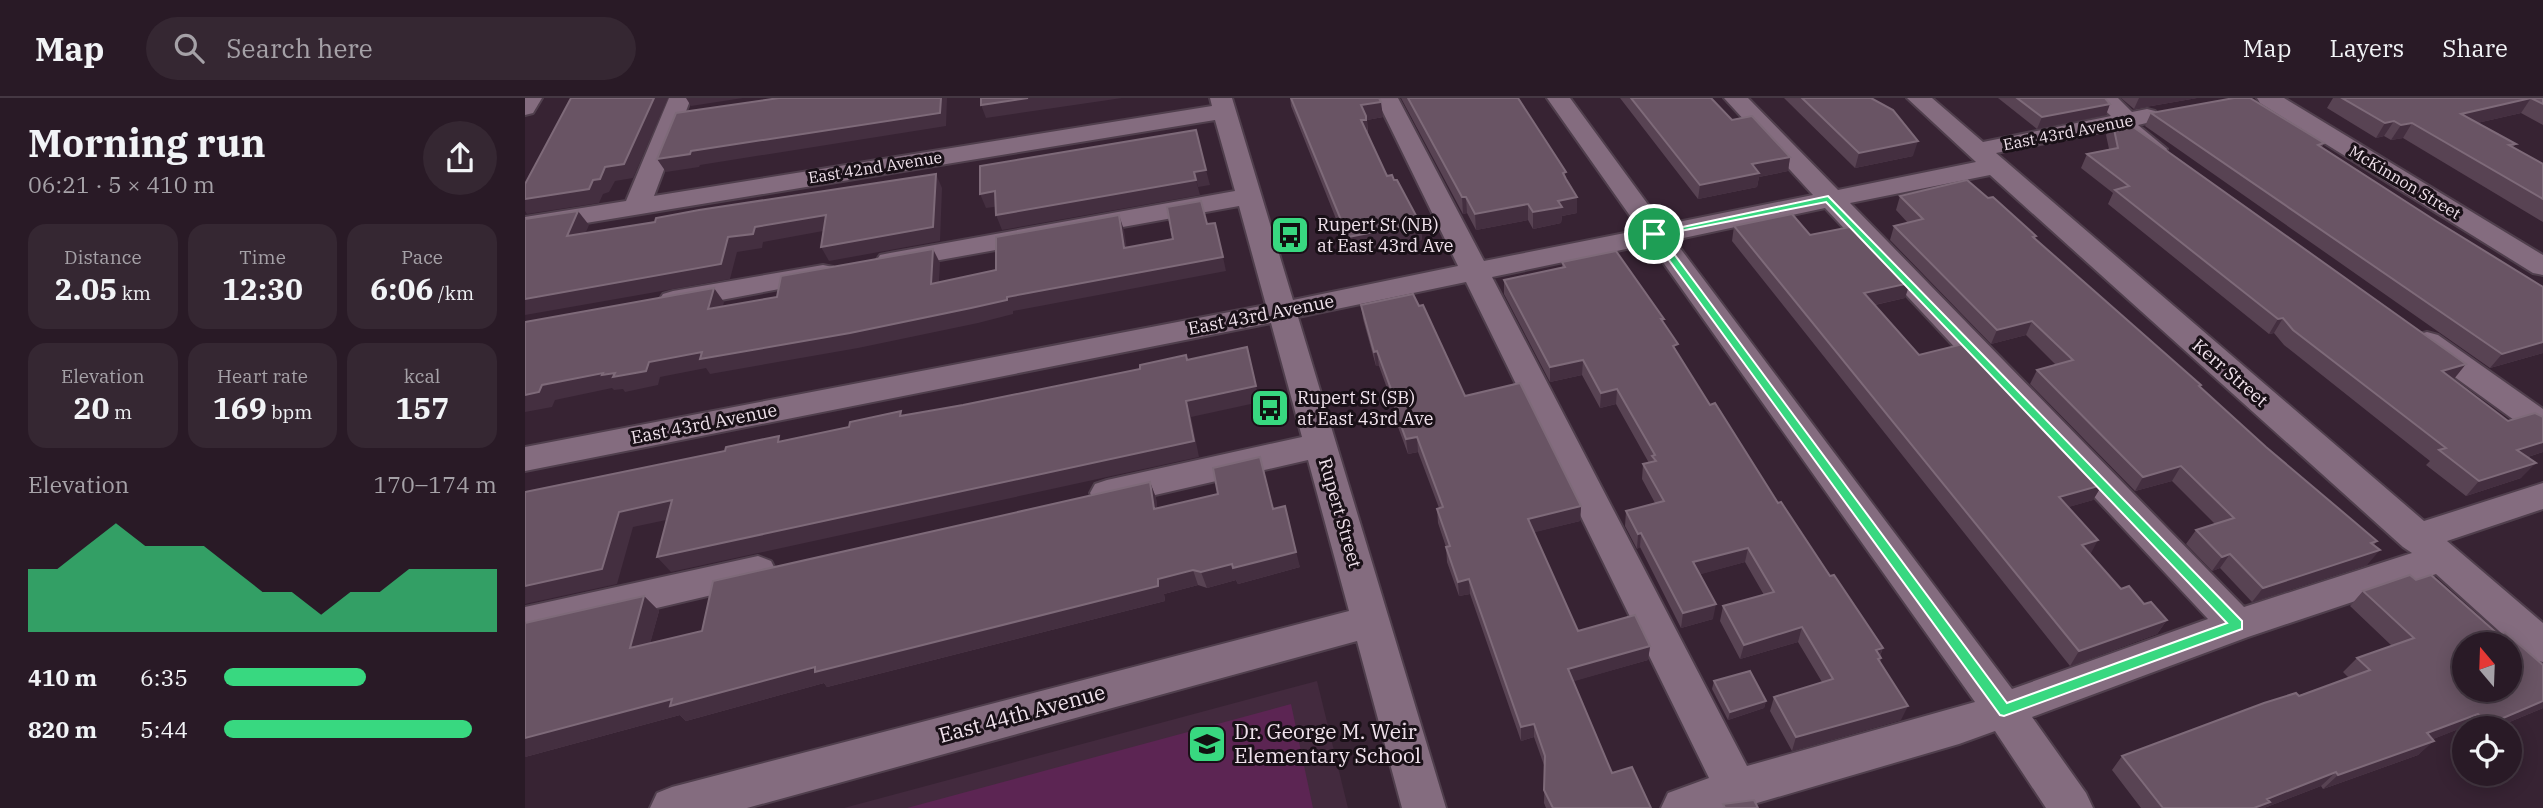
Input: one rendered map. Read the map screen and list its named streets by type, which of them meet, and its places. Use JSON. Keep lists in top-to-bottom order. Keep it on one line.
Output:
{"streets":{"street":["East 43rd Avenue","East 42nd Avenue","McKinnon Street","Kerr Street","Rupert Street","East 44th Avenue"]},"crossings":[["East 43rd Avenue","Kerr Street"],["East 43rd Avenue","Rupert Street"],["East 42nd Avenue","Rupert Street"],["Rupert Street","East 44th Avenue"]],"places":{"bus stop":["Rupert St (NB) at East 43rd Ave","Rupert St (SB) at East 43rd Ave"],"school or university":["Dr. George M. Weir Elementary School"]},"north":"top","page":{"header":"Map","search":"Search here","nav":["Map","Layers","Share"],"heading":["Morning run","06:21 · 5 × 410 m"],"stats":[["Distance","2.05 km"],["Time","12:30"],["Pace","6:06 /km"],["Elevation","20 m"],["Heart rate","169 bpm"],["kcal","157"]],"chart":["Elevation","170–174 m"],"list":[{"name":"410 m","note":"6:35"},{"name":"820 m","note":"5:44"}]}}
